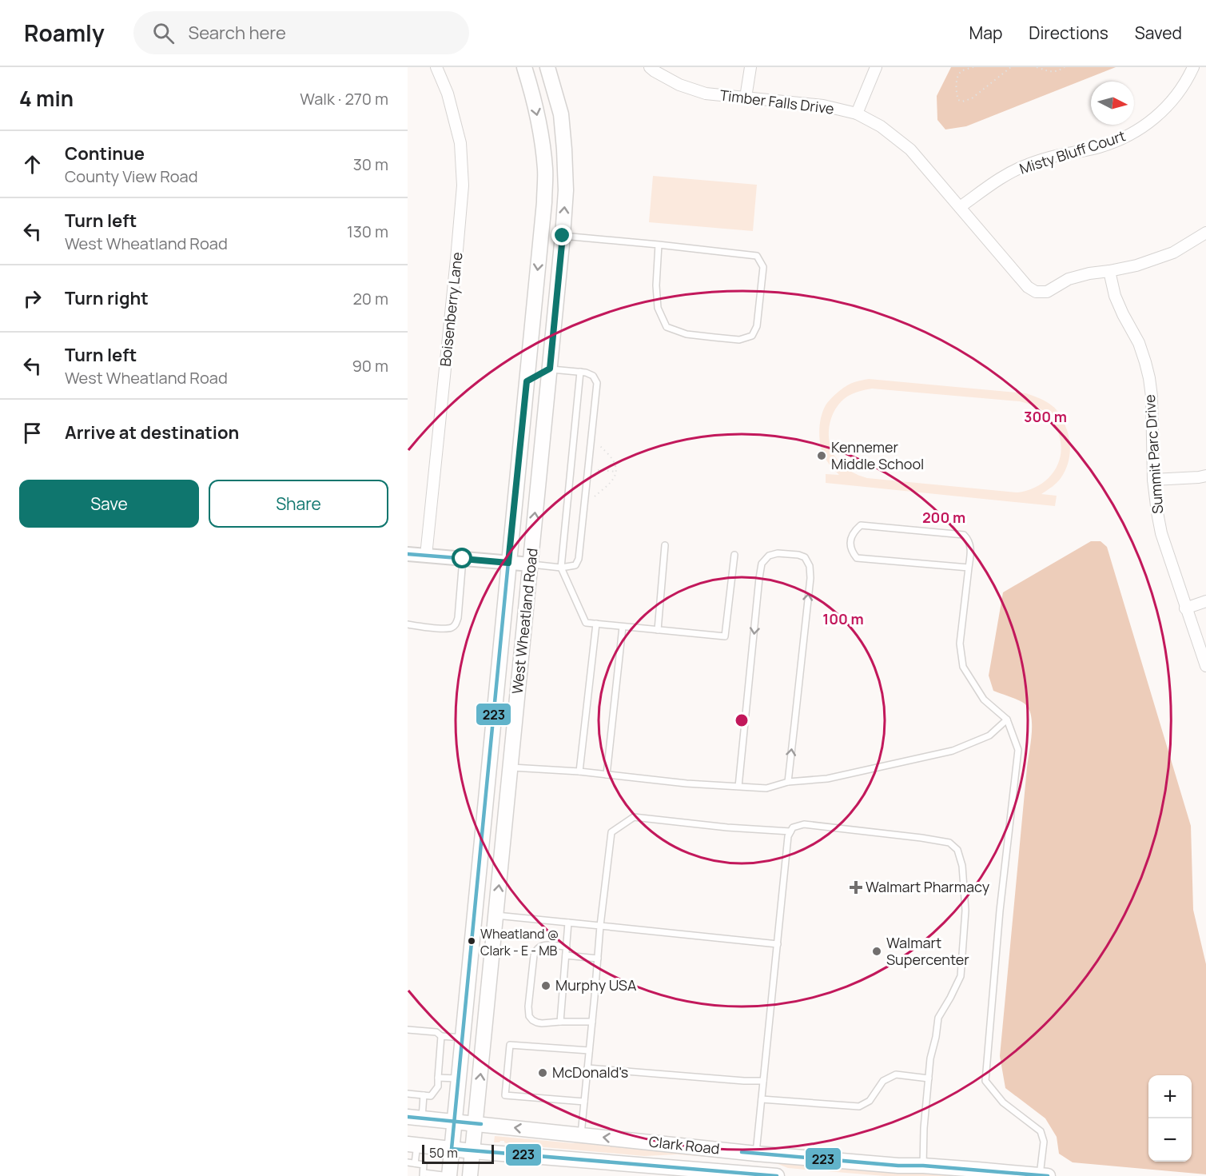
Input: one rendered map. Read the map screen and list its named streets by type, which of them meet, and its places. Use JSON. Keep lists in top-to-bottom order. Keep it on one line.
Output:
{"streets":{"main road":["West Wheatland Road","Clark Road"],"street":["Timber Falls Drive","Misty Bluff Court","Boisenberry Lane","Summit Parc Drive"]},"crossings":[["Timber Falls Drive","Misty Bluff Court"],["Timber Falls Drive","Summit Parc Drive"],["West Wheatland Road","Clark Road"]],"places":{"other":["Kennemer Middle School","Wheatland @ Clark - E - MB","Walmart Supercenter","Murphy USA","McDonald's"],"health":["Walmart Pharmacy"]},"lines":["transit line 223"],"scale_bar":"50 m","north":"right","page":{"header":"Roamly","search":"Search here","nav":["Map","Directions","Saved"],"heading":["4 min","Walk · 270 m"],"list":[["Continue","County View Road","30 m"],["Turn left","West Wheatland Road","130 m"],["Turn right","20 m"],["Turn left","West Wheatland Road","90 m"],"Arrive at destination"],"buttons":["Save","Share"],"map_buttons":["+","−"],"scale":"50 m"},"rings":["300 m","200 m","100 m"]}
